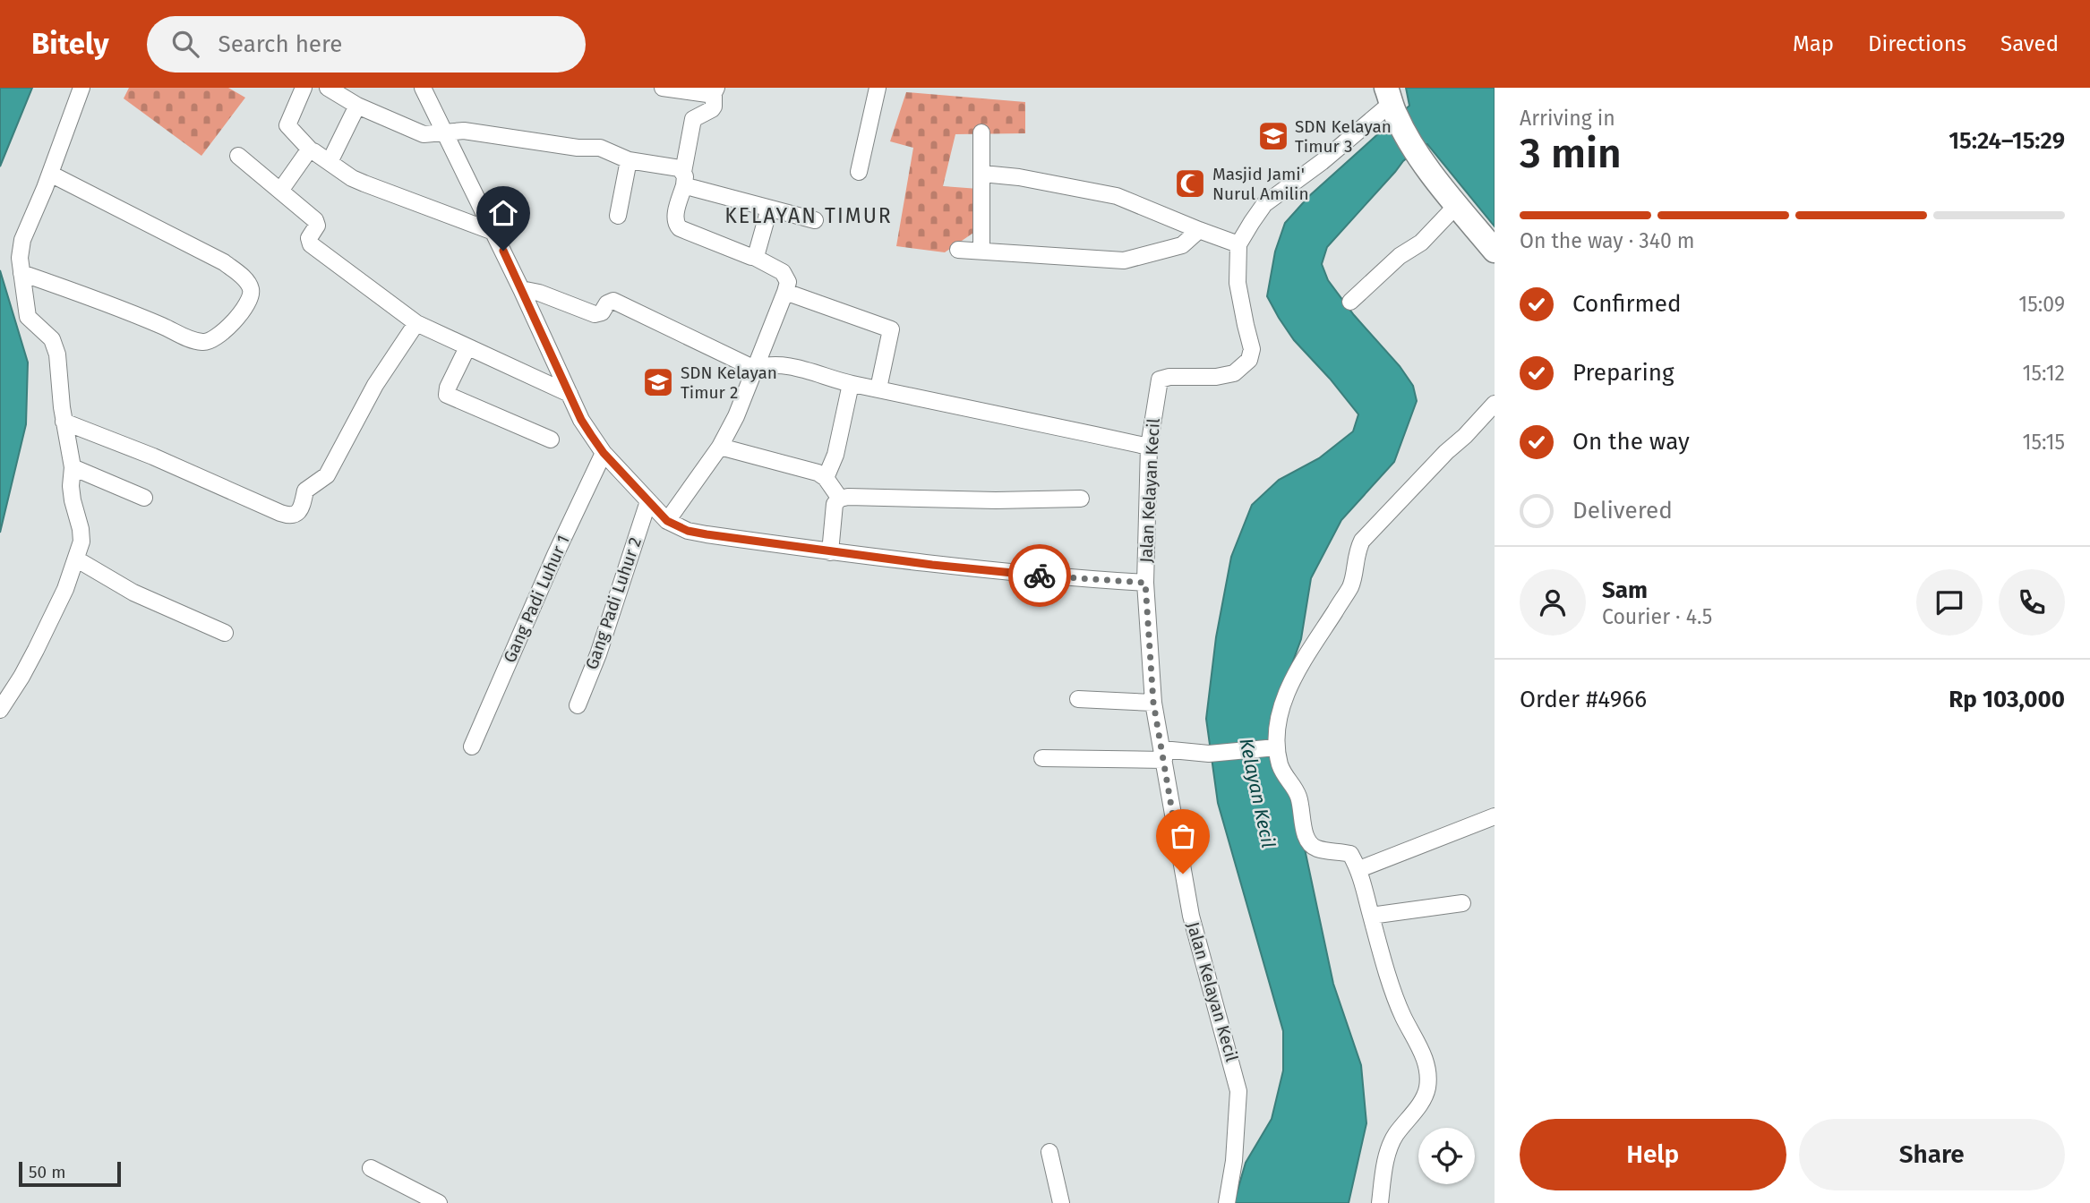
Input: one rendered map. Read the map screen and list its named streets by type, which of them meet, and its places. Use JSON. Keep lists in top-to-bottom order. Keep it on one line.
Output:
{"streets":{"street":["Jalan Kelayan Kecil","Gang Padi Luhur 1","Gang Padi Luhur 2"]},"districts":["KELAYAN TIMUR"],"water":["Kelayan Kecil"],"places":{"school or university":["SDN Kelayan Timur 3","SDN Kelayan Timur 2"],"mosque":["Masjid Jami' Nurul Amilin"]},"scale_bar":"50 m","page":{"header":"Bitely","search":"Search here","nav":["Map","Directions","Saved"],"heading":["3 min","Arriving in","15:24–15:29"],"panel":["Sam","Courier · 4.5","Order #4966","Rp 103,000"],"bar":"On the way · 340 m","list":[["Confirmed","15:09"],["Preparing","15:12"],["On the way","15:15"],"Delivered"],"buttons":["Help","Share"],"scale":"50 m"}}
